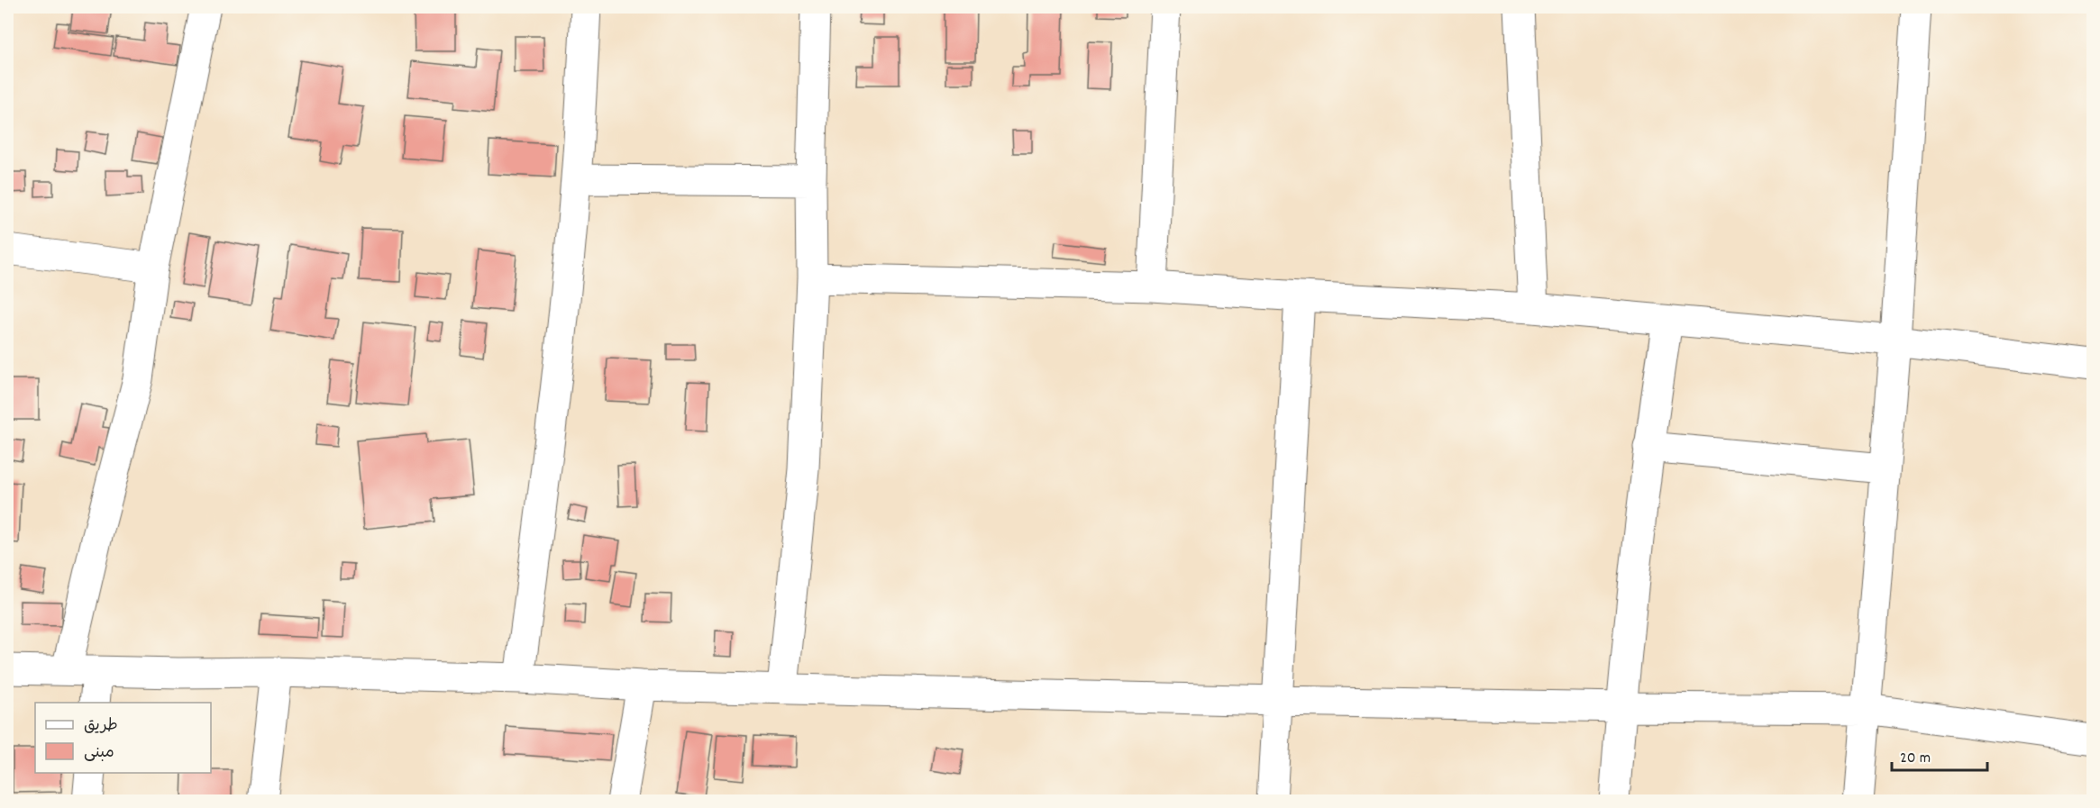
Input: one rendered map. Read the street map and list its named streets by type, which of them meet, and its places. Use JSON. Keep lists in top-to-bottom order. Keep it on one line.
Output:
{"legend":["طريق","مبنى"],"scale_bar":"20 m"}
